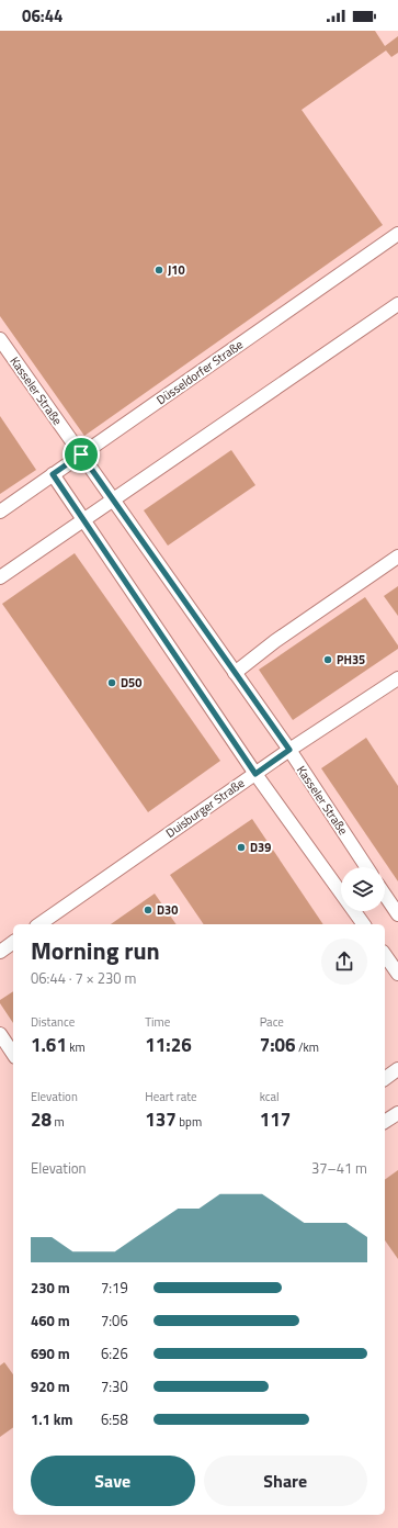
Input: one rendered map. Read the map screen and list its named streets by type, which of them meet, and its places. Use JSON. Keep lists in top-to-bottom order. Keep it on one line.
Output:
{"streets":{"lane":["Düsseldorfer Straße","Kasseler Straße","Duisburger Straße"]},"crossings":[["Düsseldorfer Straße","Kasseler Straße"],["Kasseler Straße","Duisburger Straße"]],"places":["J10","PH35","D50","D39","D30"],"page":{"status":"06:44","heading":["Morning run","06:44 · 7 × 230 m"],"stats":[["Distance","1.61 km"],["Time","11:26"],["Pace","7:06 /km"],["Elevation","28 m"],["Heart rate","137 bpm"],["kcal","117"]],"chart":["Elevation","37–41 m"],"list":[{"name":"230 m","note":"7:19"},{"name":"460 m","note":"7:06"},{"name":"690 m","note":"6:26"},{"name":"920 m","note":"7:30"},{"name":"1.1 km","note":"6:58"}],"buttons":["Save","Share"]}}
